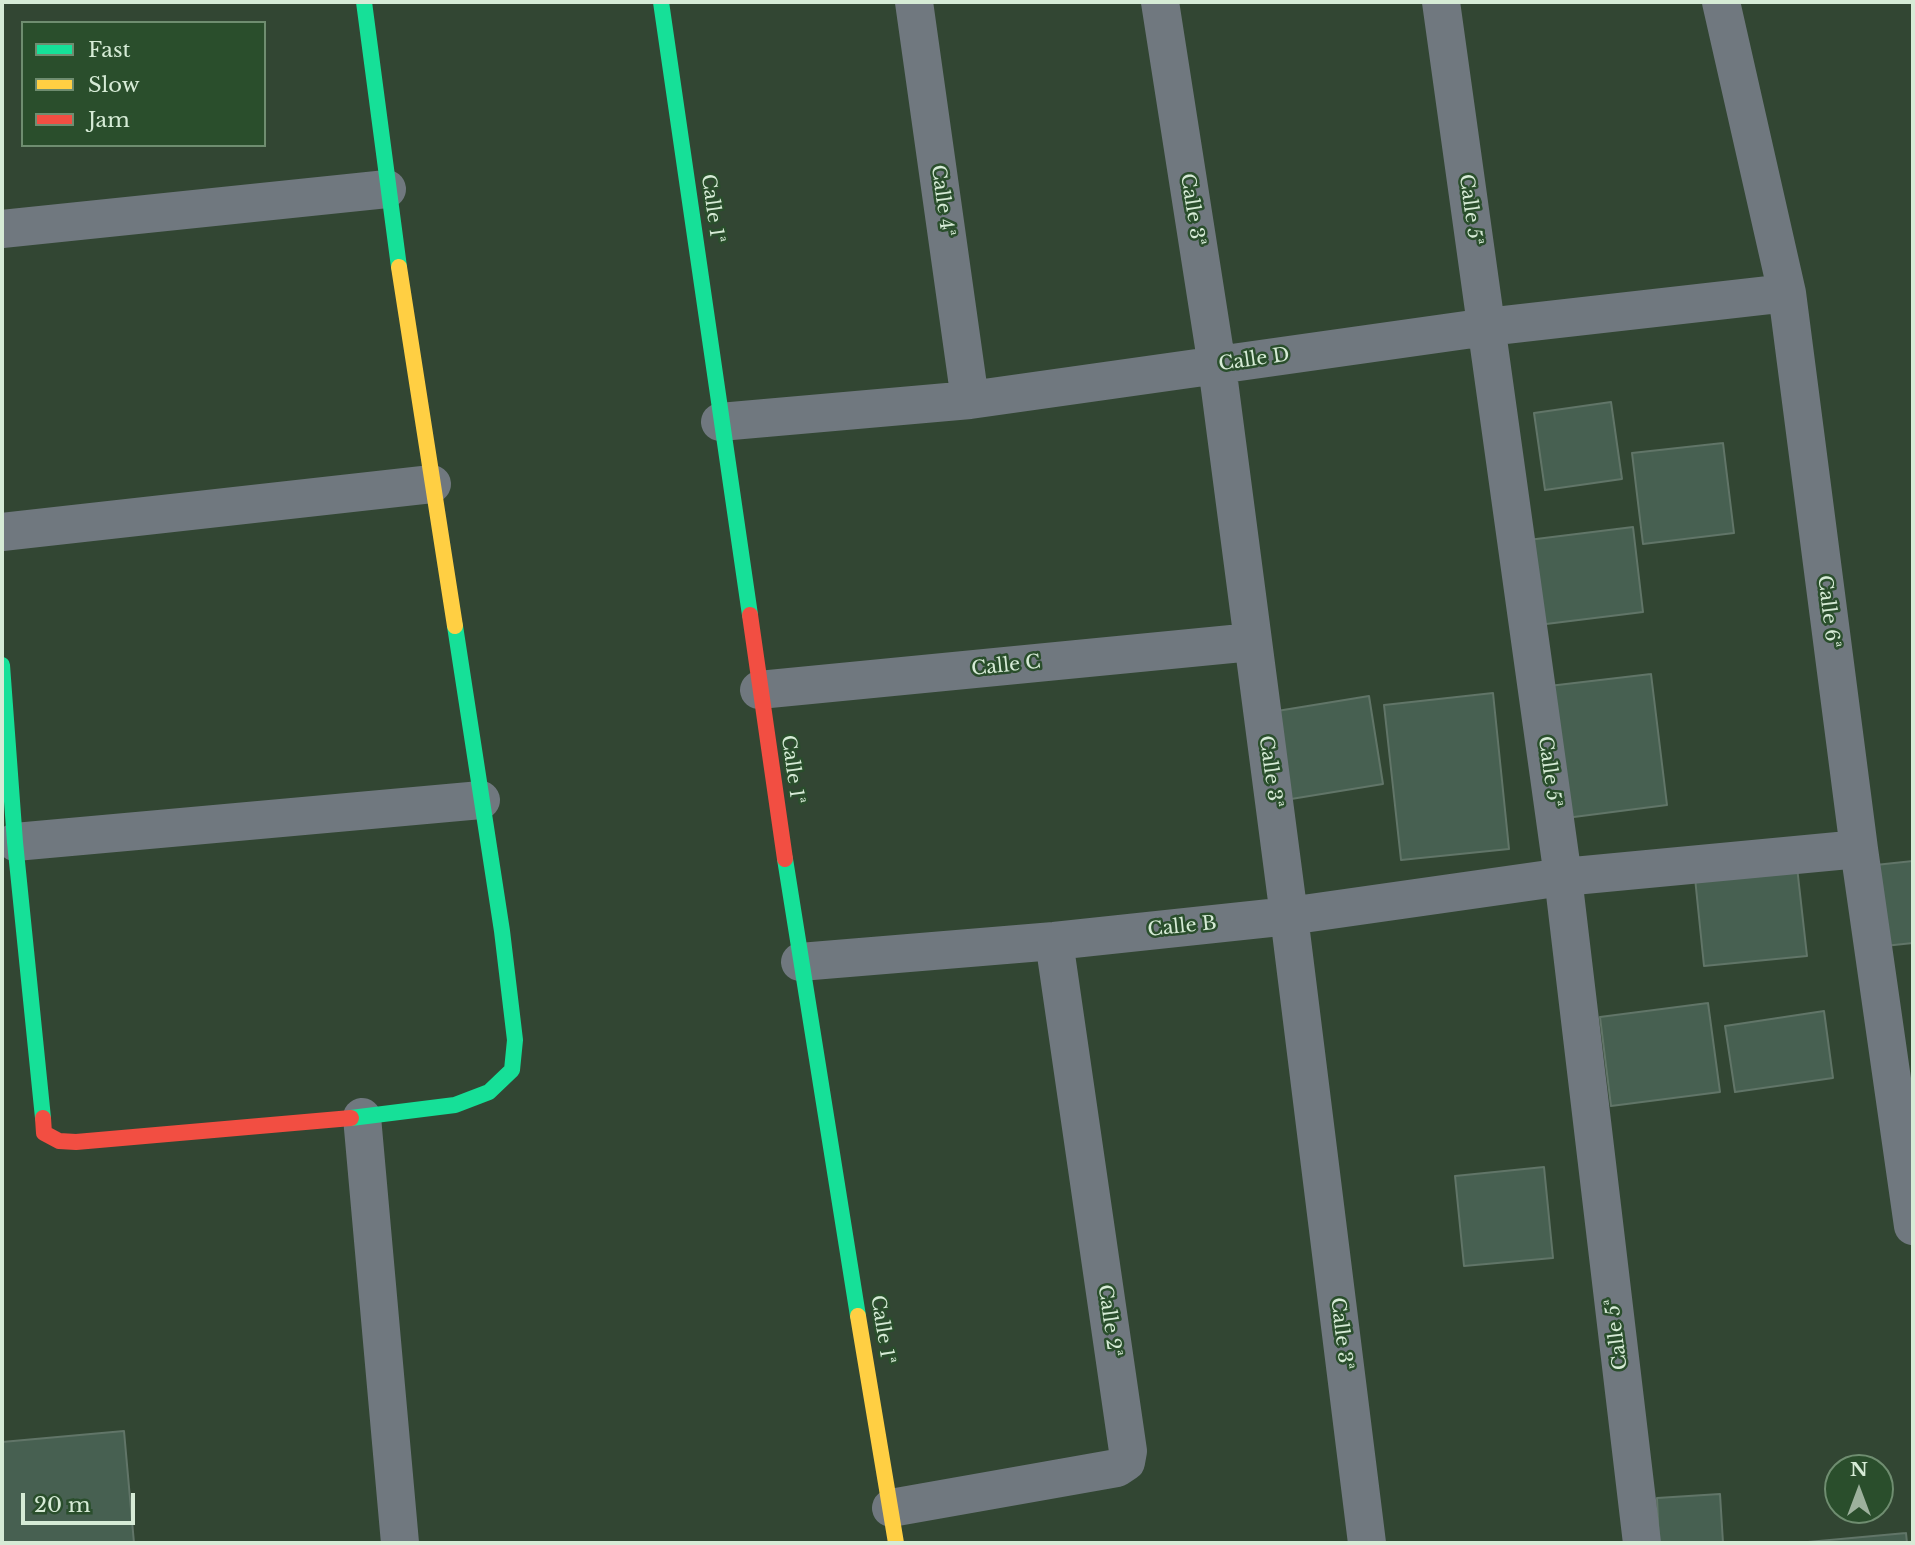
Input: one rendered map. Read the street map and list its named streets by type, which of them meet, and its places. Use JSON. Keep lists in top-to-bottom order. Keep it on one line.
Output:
{"streets":{"street":["Calle 4ª","Calle 1ª","Calle 3ª","Calle 5ª","Calle D","Calle 6ª","Calle C","Calle B","Calle 2ª"]},"crossings":[["Calle 4ª","Calle D"],["Calle 1ª","Calle D"],["Calle 1ª","Calle C"],["Calle 1ª","Calle B"],["Calle 1ª","Calle 2ª"],["Calle 3ª","Calle D"],["Calle 3ª","Calle C"],["Calle 3ª","Calle B"],["Calle 5ª","Calle D"],["Calle 5ª","Calle B"],["Calle D","Calle 6ª"],["Calle 6ª","Calle B"],["Calle B","Calle 2ª"]],"legend":["Fast","Slow","Jam"],"scale_bar":"20 m","north":"top"}
